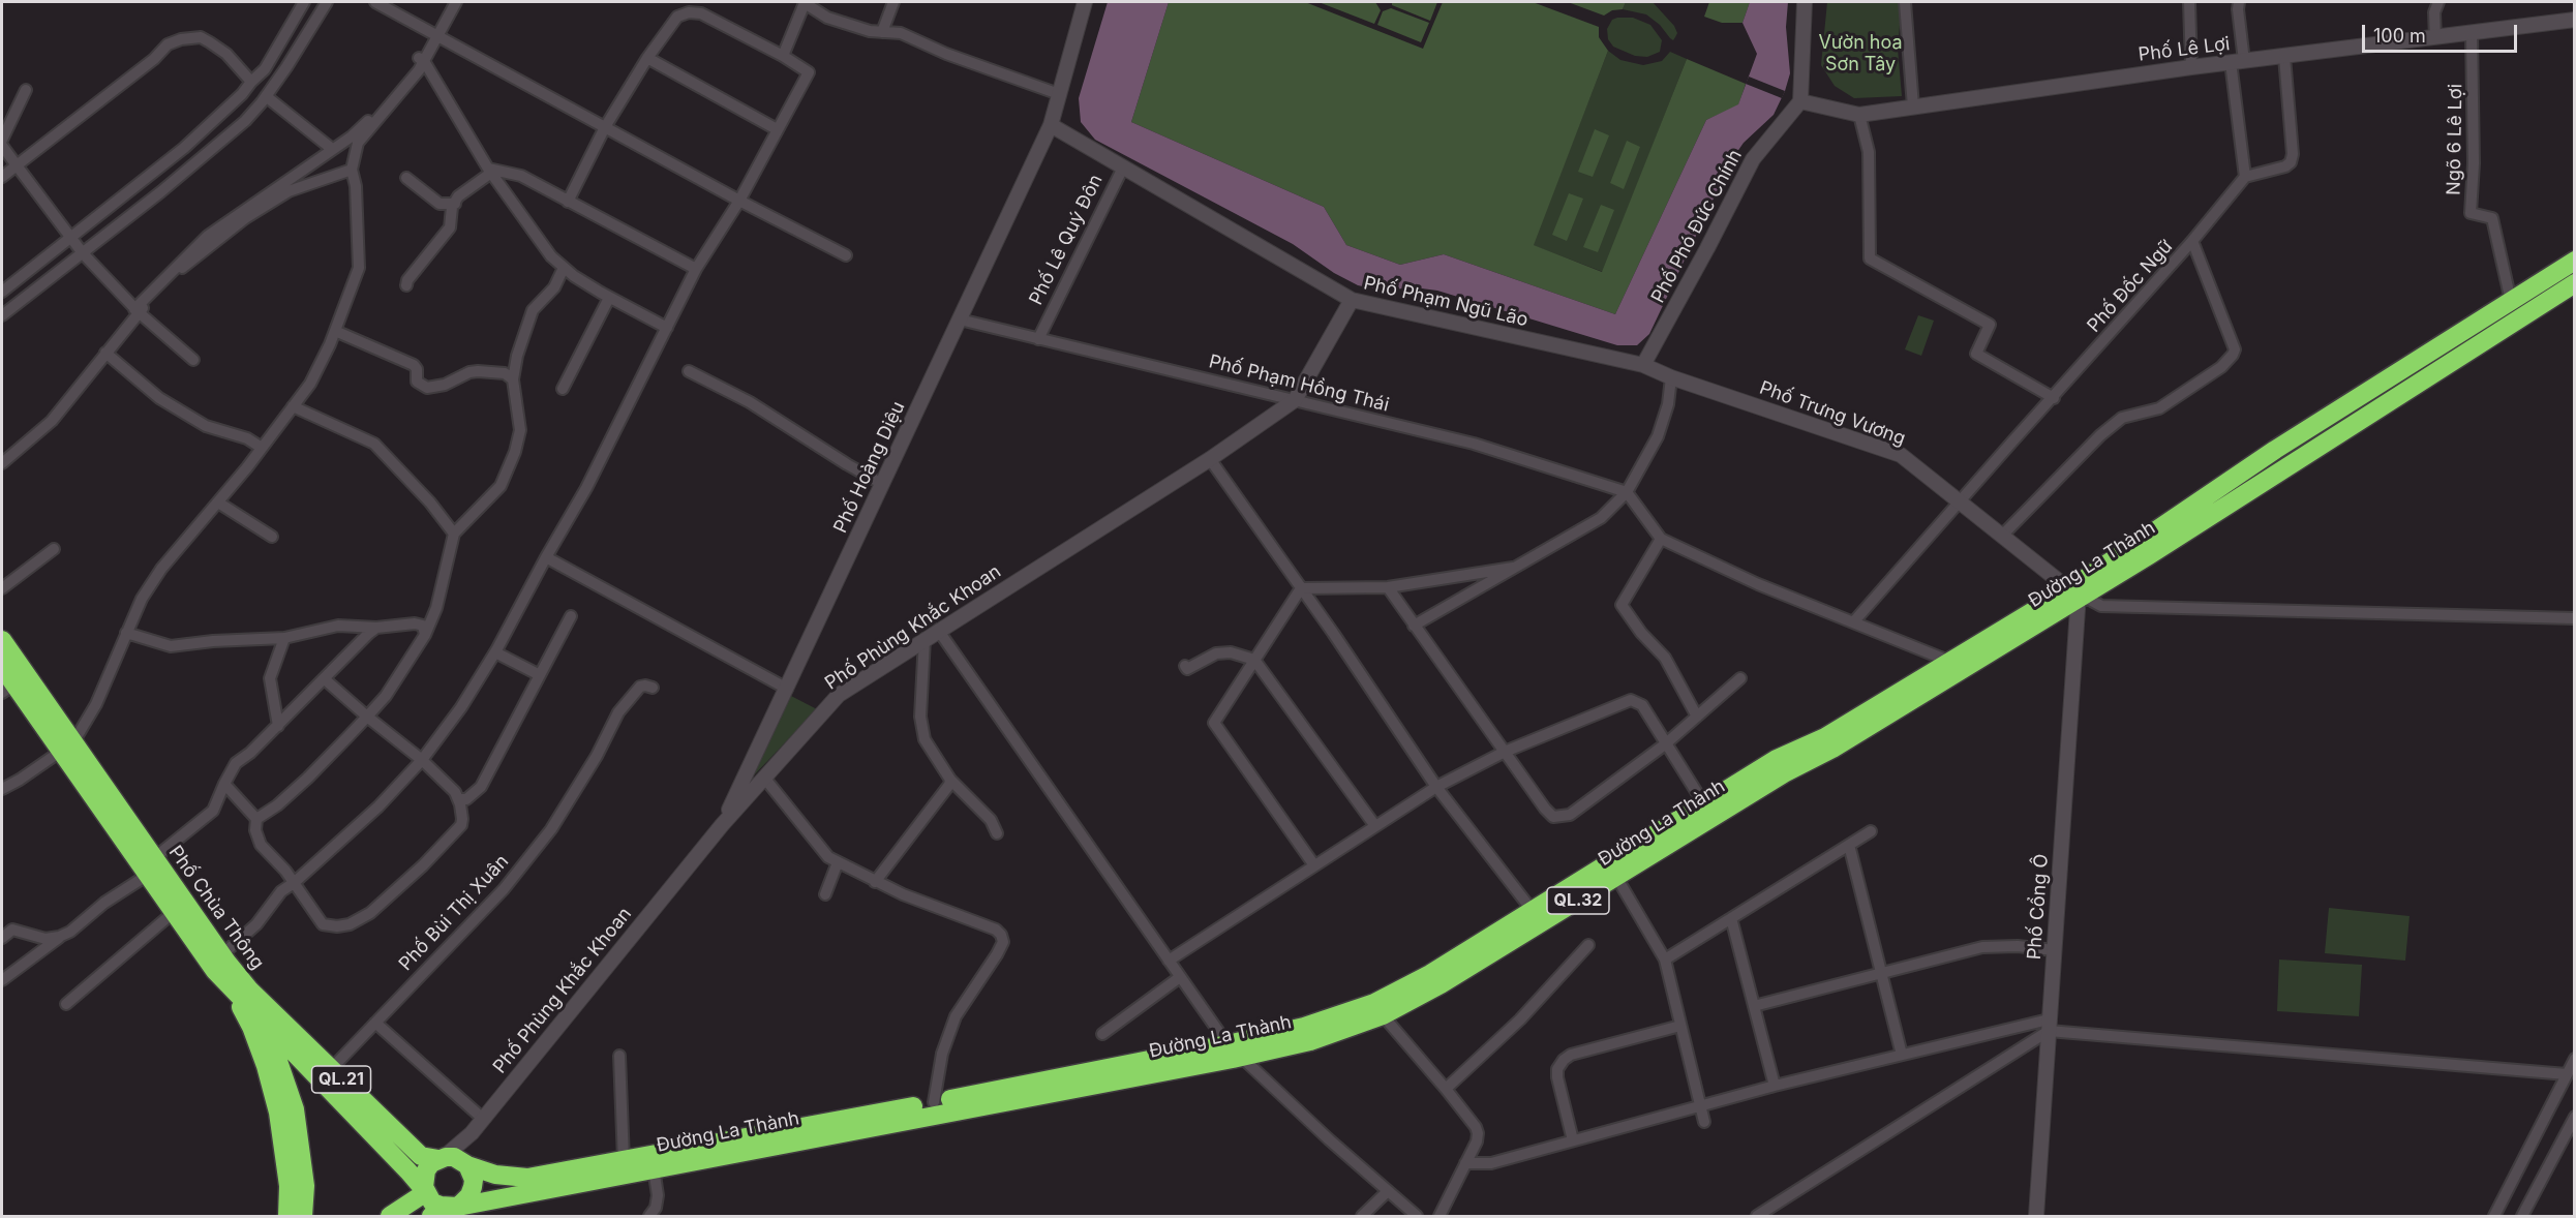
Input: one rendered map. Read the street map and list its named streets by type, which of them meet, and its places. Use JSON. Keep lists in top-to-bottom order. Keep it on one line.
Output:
{"streets":{"highway":["Đường La Thành","QL.32","Phố Chùa Thông","QL.21"],"main road":["Phố Lê Lợi","Phố Phó Đức Chính","Phố Lê Quý Đôn","Phố Phạm Ngũ Lão","Phố Trưng Vương","Phố Hoàng Diệu","Phố Phùng Khắc Khoan","Phố Cổng Ô"],"street":["Ngõ 6 Lê Lợi","Phố Đốc Ngữ","Phố Phạm Hồng Thái","Phố Bùi Thị Xuân"]},"crossings":[["Phố Lê Lợi","Ngõ 6 Lê Lợi"],["Phố Lê Lợi","Phố Phó Đức Chính"],["Ngõ 6 Lê Lợi","Đường La Thành"],["Phố Phó Đức Chính","Phố Phạm Ngũ Lão"],["Phố Phó Đức Chính","Phố Trưng Vương"],["Phố Lê Quý Đôn","Phố Phạm Ngũ Lão"],["Phố Lê Quý Đôn","Phố Phạm Hồng Thái"],["Phố Lê Quý Đôn","Phố Hoàng Diệu"],["Phố Đốc Ngữ","Phố Trưng Vương"],["Phố Phạm Ngũ Lão","Phố Trưng Vương"],["Phố Phạm Ngũ Lão","Phố Phùng Khắc Khoan"],["Phố Phạm Hồng Thái","Phố Hoàng Diệu"],["Phố Phạm Hồng Thái","Phố Phùng Khắc Khoan"],["Phố Trưng Vương","Đường La Thành"],["Phố Trưng Vương","Phố Cổng Ô"],["Phố Hoàng Diệu","Phố Phùng Khắc Khoan"],["Đường La Thành","Phố Phùng Khắc Khoan"],["Đường La Thành","QL.32"],["Đường La Thành","Phố Cổng Ô"],["Đường La Thành","Phố Chùa Thông"],["Phố Phùng Khắc Khoan","QL.32"],["Phố Phùng Khắc Khoan","Phố Chùa Thông"],["QL.32","Phố Chùa Thông"],["Phố Chùa Thông","Phố Bùi Thị Xuân"]],"parks":["Vườn hoa Sơn Tây"],"scale_bar":"100 m"}
